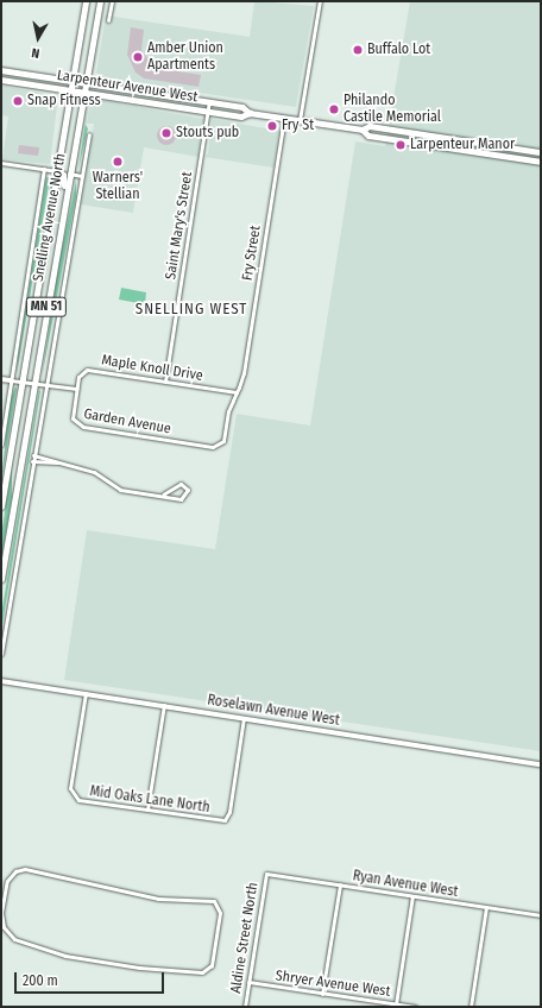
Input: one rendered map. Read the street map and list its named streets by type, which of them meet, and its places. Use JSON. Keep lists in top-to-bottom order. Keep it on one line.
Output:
{"streets":{"main road":["Larpenteur Avenue West","Snelling Avenue North","MN 51"],"street":["Saint Mary's Street","Fry Street","Maple Knoll Drive","Garden Avenue","Roselawn Avenue West","Mid Oaks Lane North","Ryan Avenue West","Aldine Street North","Shryer Avenue West"]},"crossings":[["Larpenteur Avenue West","Snelling Avenue North"],["Larpenteur Avenue West","Saint Mary's Street"],["Larpenteur Avenue West","Fry Street"],["Snelling Avenue North","Garden Avenue"],["Saint Mary's Street","Maple Knoll Drive"],["Fry Street","Maple Knoll Drive"],["Fry Street","Garden Avenue"],["Maple Knoll Drive","Garden Avenue"],["Roselawn Avenue West","Mid Oaks Lane North"],["Ryan Avenue West","Aldine Street North"],["Aldine Street North","Shryer Avenue West"]],"districts":["SNELLING WEST"],"places":["Buffalo Lot","Amber Union Apartments","Snap Fitness","Philando Castile Memorial","Fry St","Stouts pub","Larpenteur Manor","Warners' Stellian"],"scale_bar":"200 m","north":"bottom"}
